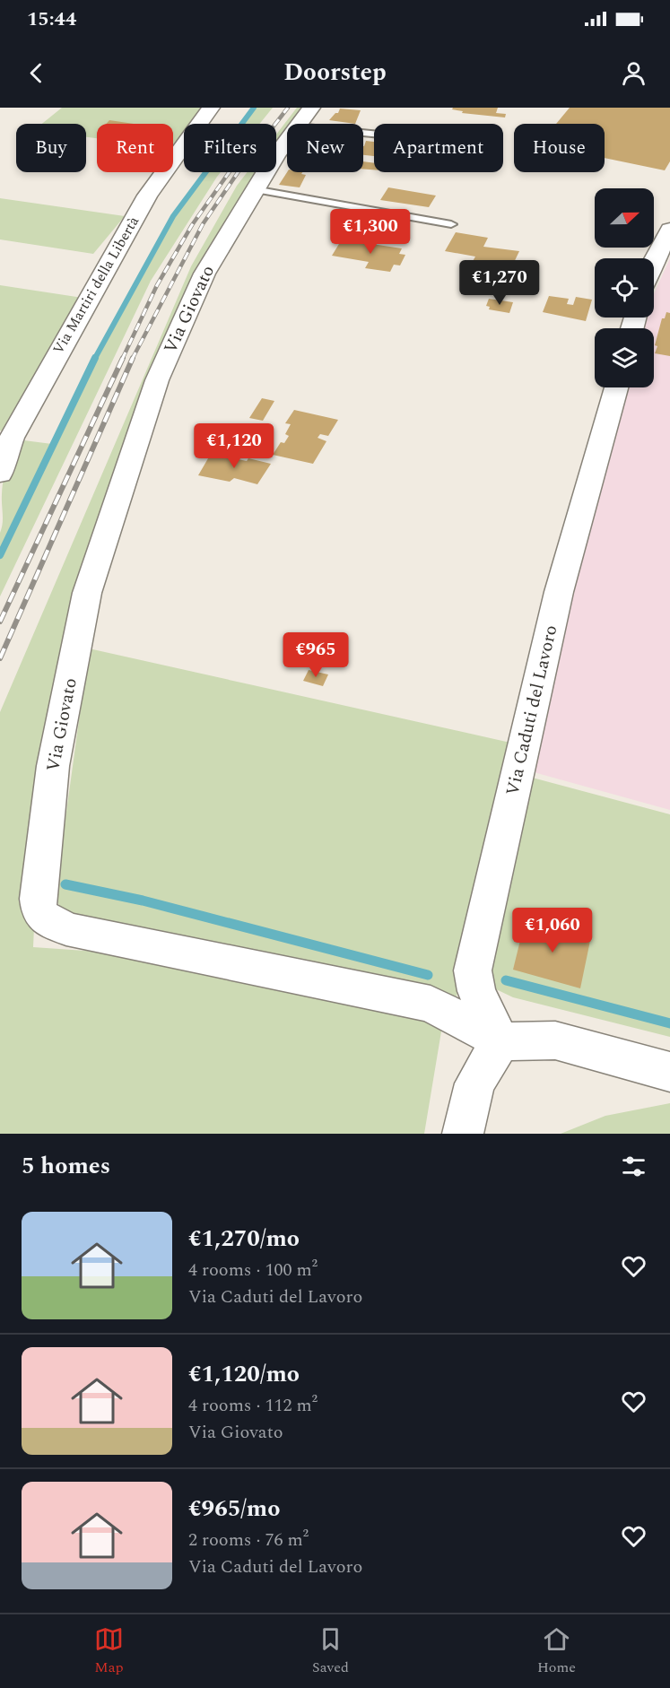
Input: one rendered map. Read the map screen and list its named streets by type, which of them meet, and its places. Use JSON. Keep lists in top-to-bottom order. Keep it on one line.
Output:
{"streets":{"street":["Via Martiri della Libertà","Via Giovato","Via Caduti del Lavoro"]},"crossings":[["Via Giovato","Via Caduti del Lavoro"]],"north":"right","page":{"status":"15:44","header":"Doorstep","chip":["Buy","Rent","Filters","New","Apartment","House"],"price":["€1,300","€1,270","€1,120","€965","€1,060"],"heading":"5 homes","list":[{"name":"€1,270/mo","note":"4 rooms · 100 m² · Via Caduti del Lavoro"},{"name":"€1,120/mo","note":"4 rooms · 112 m² · Via Giovato"},{"name":"€965/mo","note":"2 rooms · 76 m² · Via Caduti del Lavoro"}],"tabs":["Map","Saved","Home"]}}
